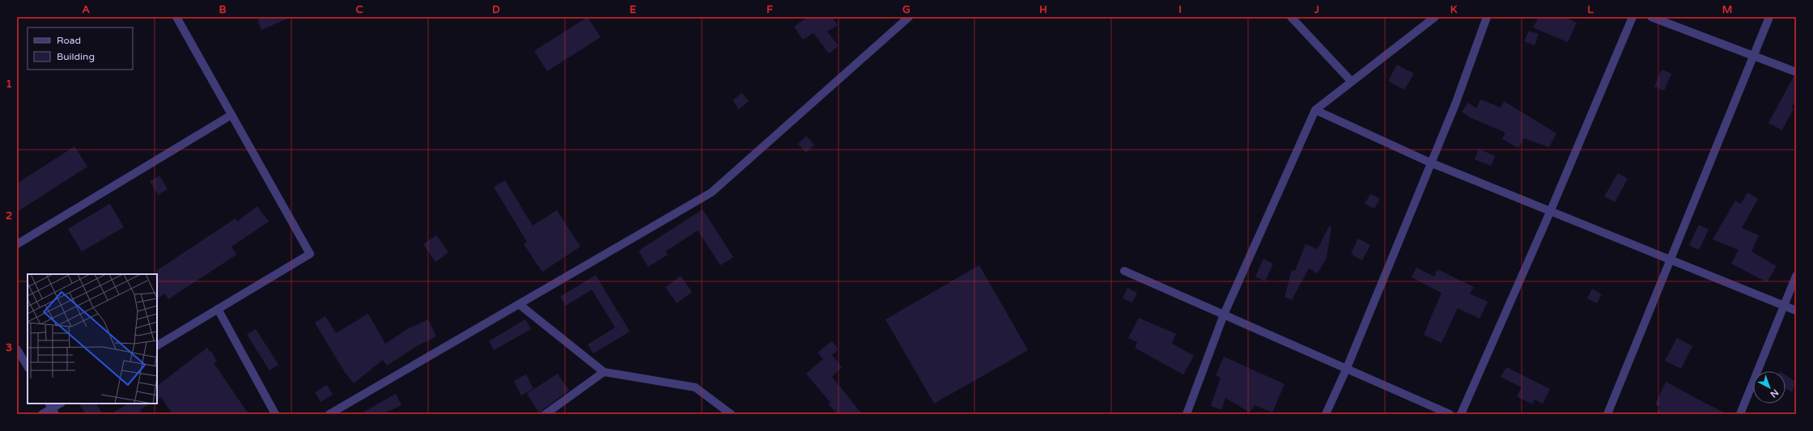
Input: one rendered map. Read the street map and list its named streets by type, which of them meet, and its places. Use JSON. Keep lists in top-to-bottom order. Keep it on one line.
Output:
{"legend":["Road","Building"],"north":"bottom right","grid":{"columns":["A","B","C","D","E","F","G","H","I","J","K","L","M"],"rows":["1","2","3"]}}
